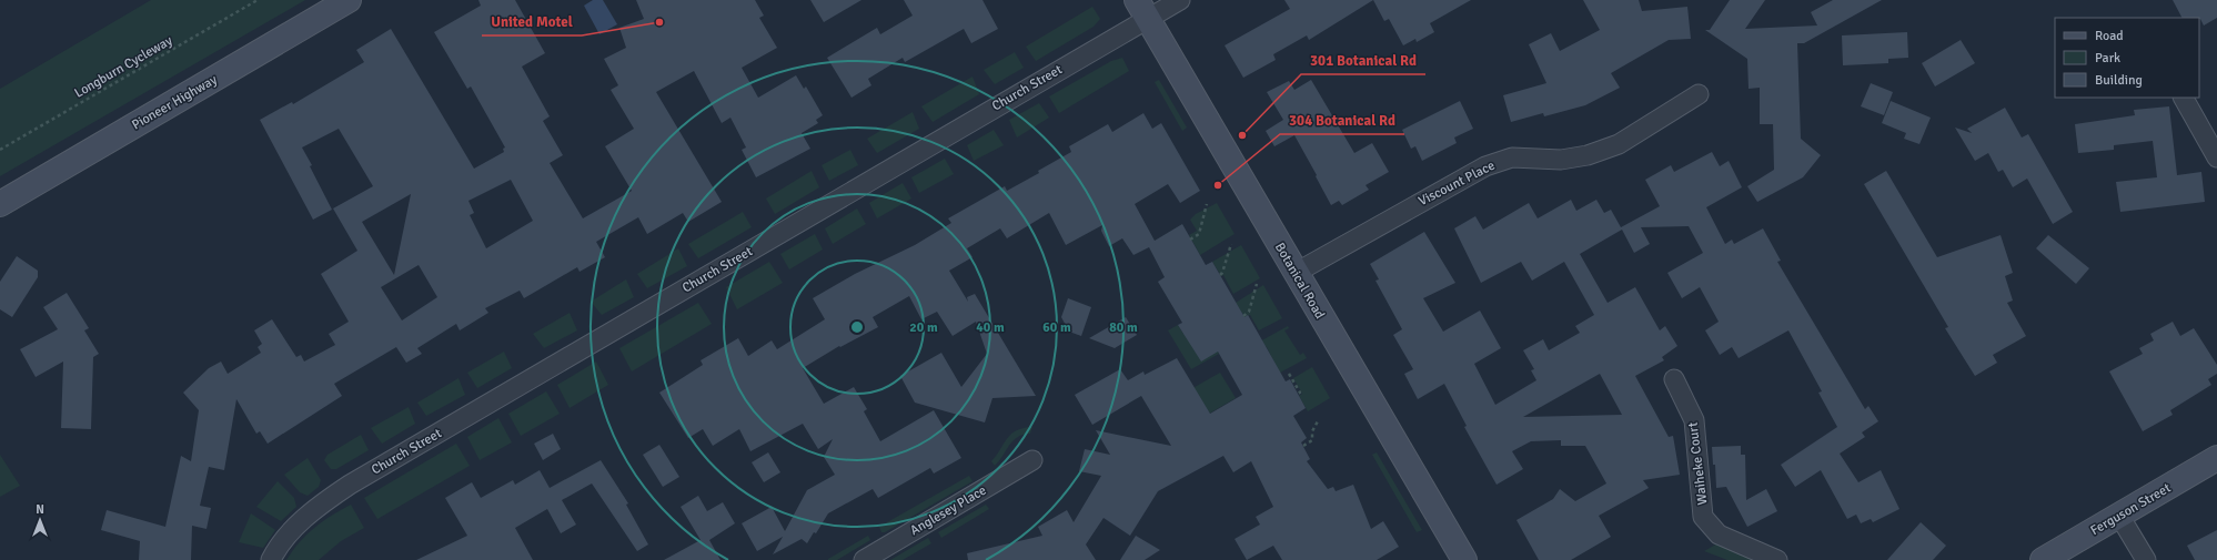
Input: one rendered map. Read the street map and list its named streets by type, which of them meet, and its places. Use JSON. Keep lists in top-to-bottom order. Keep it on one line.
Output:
{"streets":{"main road":["Pioneer Highway","Botanical Road","Ferguson Street"],"street":["Church Street","Viscount Place","Waiheke Court","Anglesey Place"],"path":["Longburn Cycleway"]},"crossings":[["Church Street","Botanical Road"],["Viscount Place","Botanical Road"]],"places":["United Motel","301 Botanical Rd","304 Botanical Rd"],"legend":["Road","Park","Building"],"north":"top","rings":["20 m","40 m","60 m","80 m"]}
